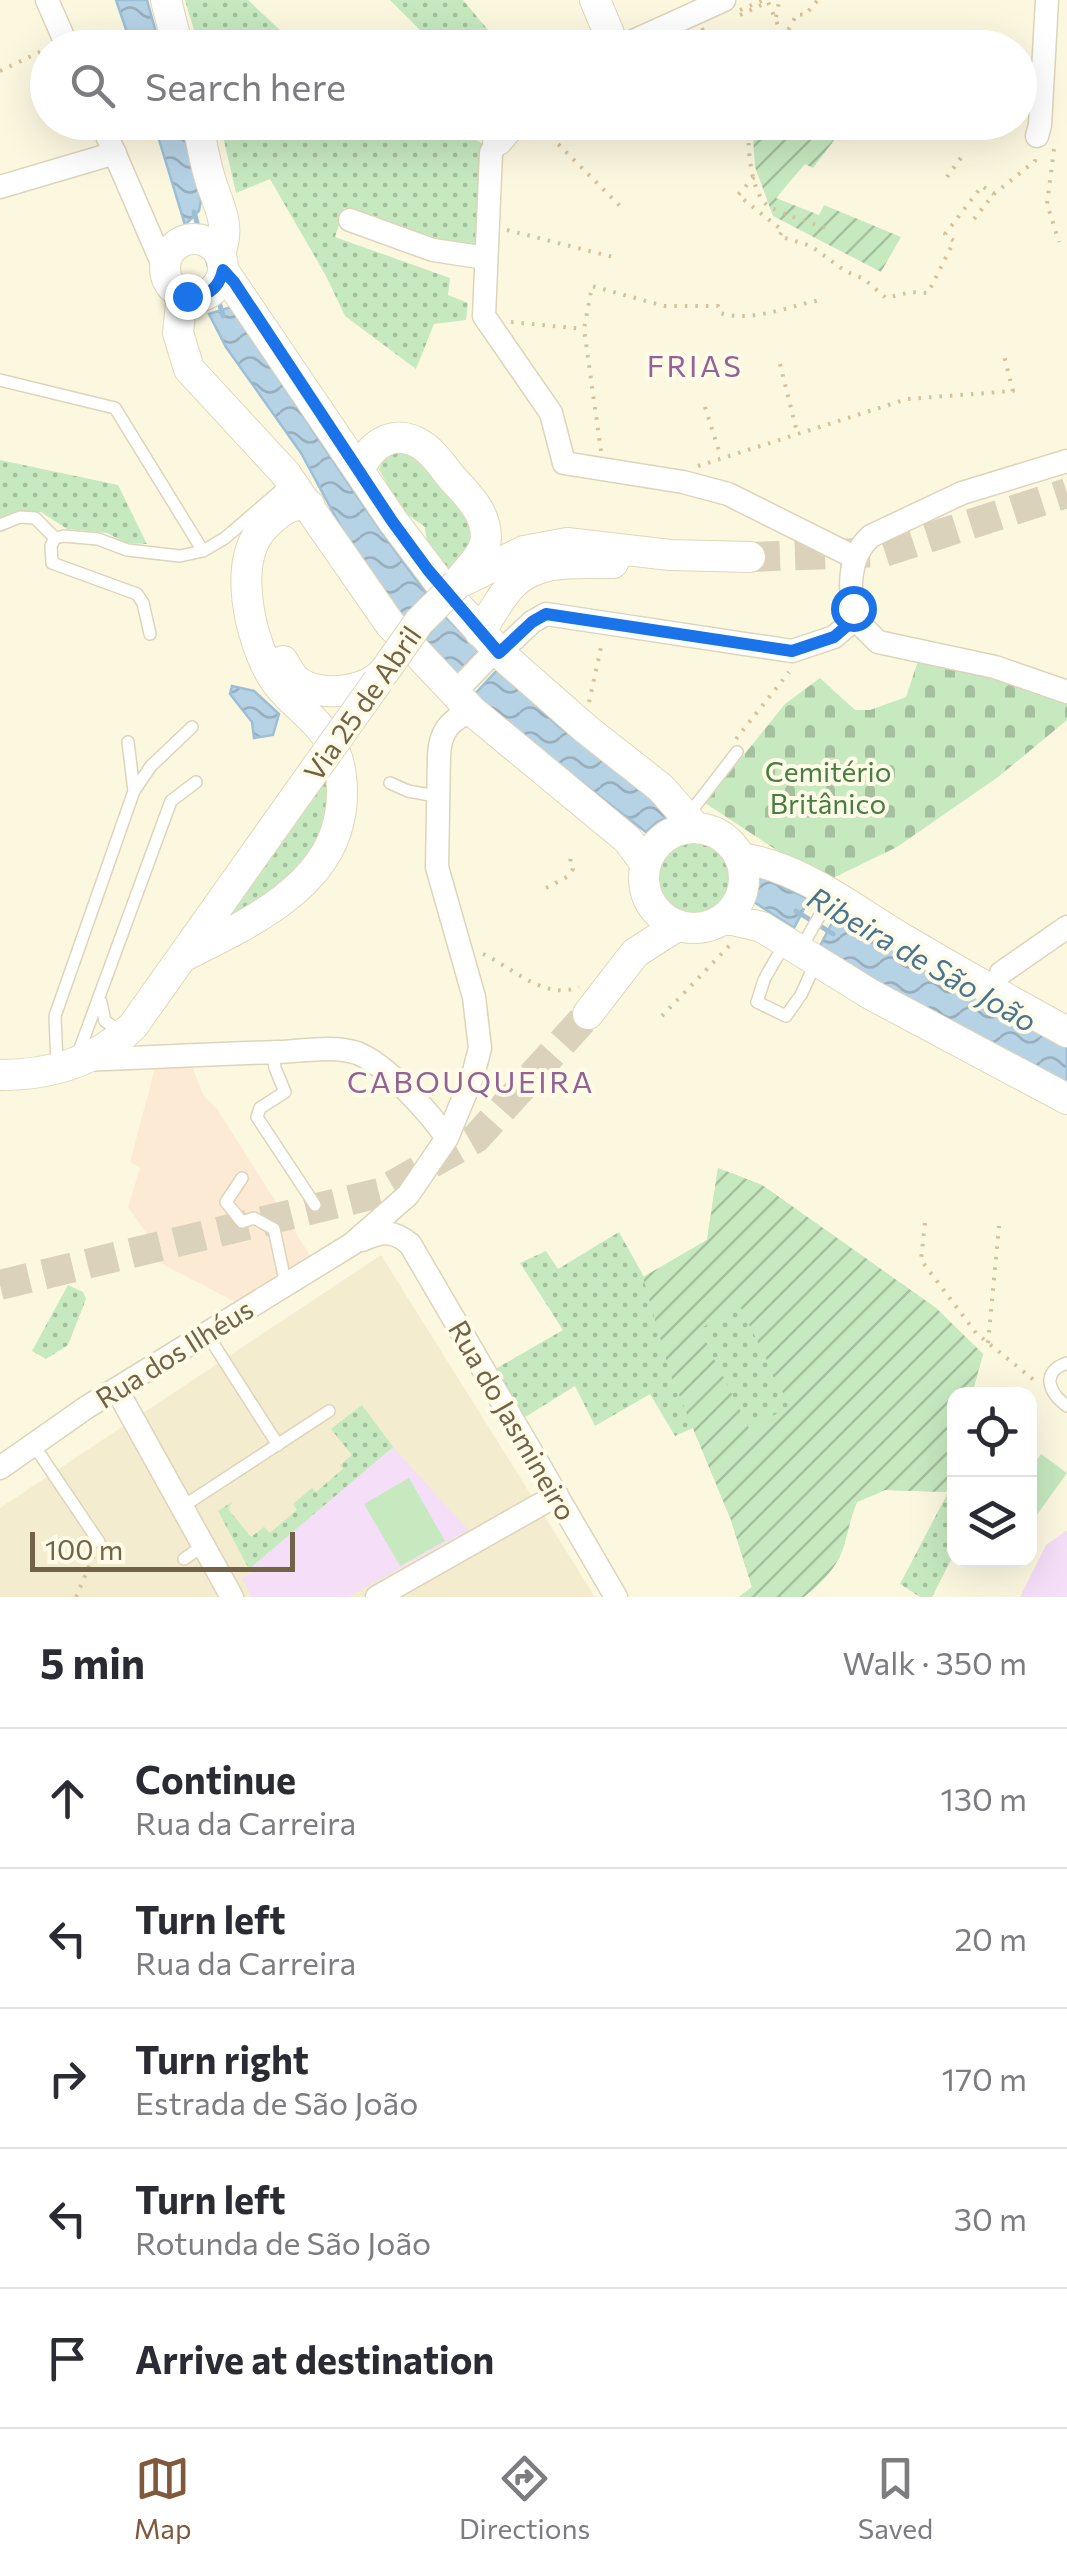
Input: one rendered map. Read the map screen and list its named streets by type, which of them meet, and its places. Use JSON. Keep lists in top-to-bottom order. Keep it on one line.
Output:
{"streets":{"main road":["Via 25 de Abril"],"street":["Rua dos Ilhéus","Rua do Jasmineiro"]},"districts":["FRIAS","CABOUQUEIRA"],"water":["Ribeira de São João"],"parks":["Cemitério Britânico"],"scale_bar":"100 m","page":{"search":"Search here","scale":"100 m","heading":["5 min","Walk · 350 m"],"list":[["Continue","Rua da Carreira","130 m"],["Turn left","Rua da Carreira","20 m"],["Turn right","Estrada de São João","170 m"],["Turn left","Rotunda de São João","30 m"],"Arrive at destination"],"nav":["Map","Directions","Saved"]}}
